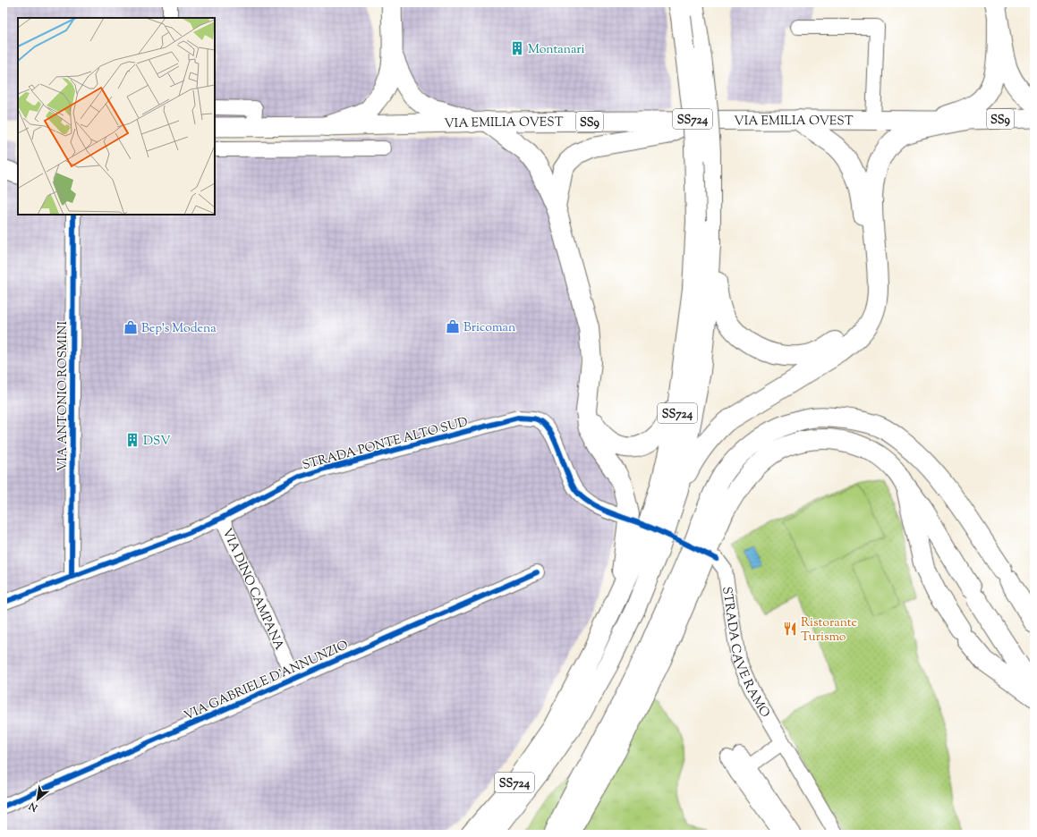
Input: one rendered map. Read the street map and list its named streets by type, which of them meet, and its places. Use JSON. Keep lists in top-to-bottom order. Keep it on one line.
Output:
{"streets":{"highway":["SS724"],"main road":["SS9","VIA EMILIA OVEST"],"street":["VIA ANTONIO ROSMINI","STRADA PONTE ALTO SUD","VIA DINO CAMPANA","STRADA CAVE RAMO","VIA GABRIELE D'ANNUNZIO"]},"crossings":[["VIA ANTONIO ROSMINI","STRADA PONTE ALTO SUD"],["STRADA PONTE ALTO SUD","VIA DINO CAMPANA"],["VIA DINO CAMPANA","VIA GABRIELE D'ANNUNZIO"]],"places":{"building":["Montanari","DSV"],"shop":["Bricoman","Bep's Modena"],"restaurant":["Ristorante Turismo"]},"north":"bottom left"}
